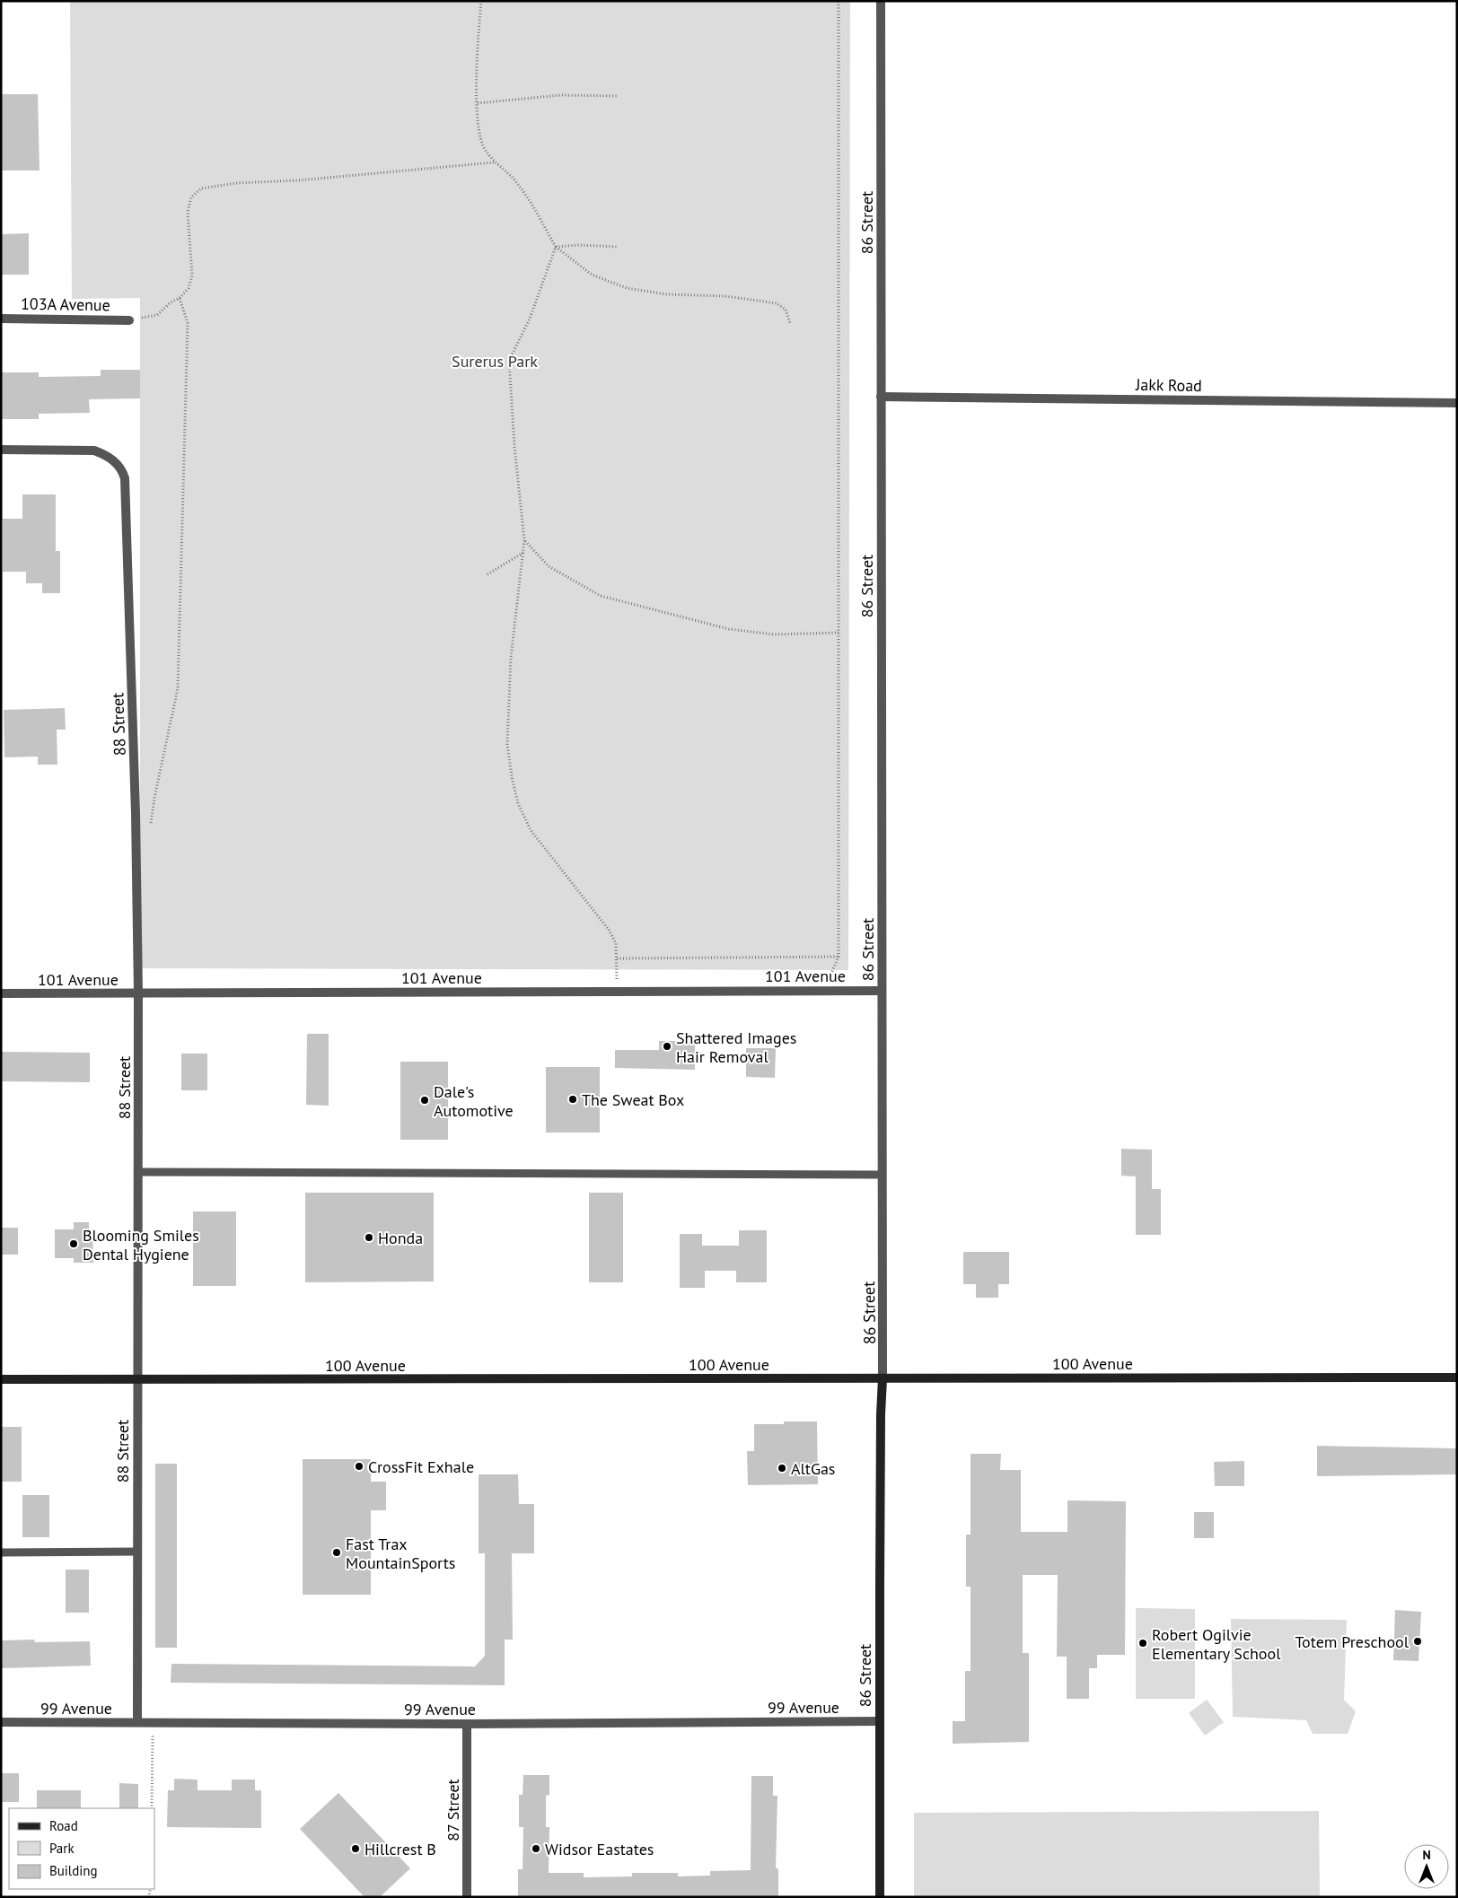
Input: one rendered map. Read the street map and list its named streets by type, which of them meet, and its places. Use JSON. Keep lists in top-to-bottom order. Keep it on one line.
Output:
{"streets":{"main road":["86 Street","100 Avenue"],"street":["103A Avenue","Jakk Road","88 Street","101 Avenue","99 Avenue","87 Street"]},"crossings":[["86 Street","Jakk Road"],["86 Street","101 Avenue"],["86 Street","100 Avenue"],["86 Street","99 Avenue"],["88 Street","101 Avenue"],["88 Street","100 Avenue"],["88 Street","99 Avenue"],["99 Avenue","87 Street"]],"parks":["Surerus Park"],"places":["Shattered Images Hair Removal","The Sweat Box","Dale's Automotive","Honda","Blooming Smiles Dental Hygiene","CrossFit Exhale","AltGas","Fast Trax MountainSports","Totem Preschool","Robert Ogilvie Elementary School","Hillcrest B","Widsor Eastates"],"legend":["Road","Park","Building"],"north":"top"}
